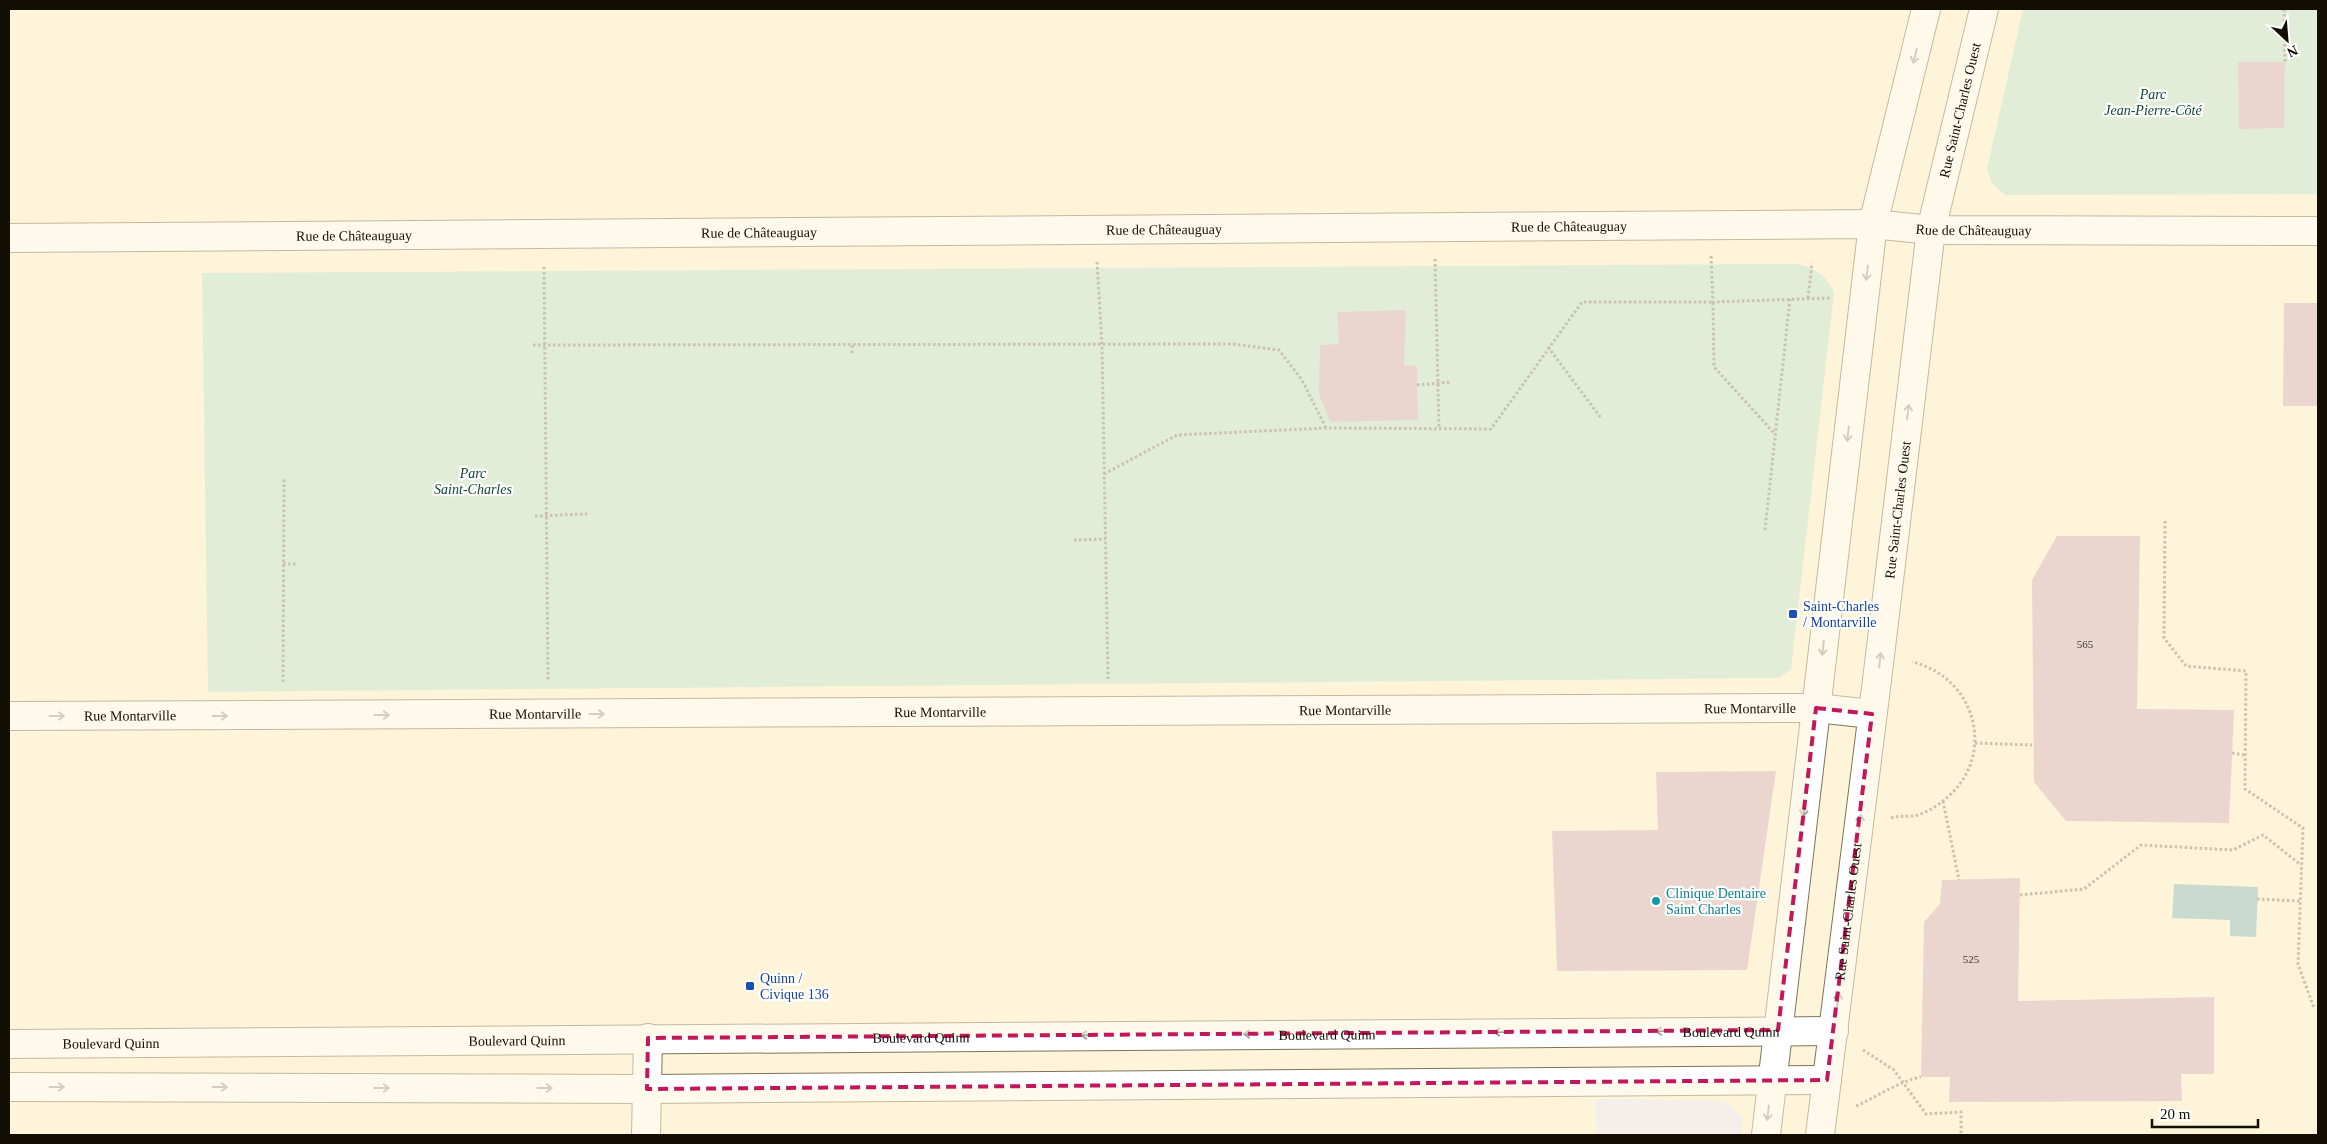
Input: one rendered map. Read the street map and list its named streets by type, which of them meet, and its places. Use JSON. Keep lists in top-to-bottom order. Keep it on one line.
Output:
{"streets":{"street":["Rue Saint-Charles Ouest","Rue de Châteauguay","Rue Montarville","Boulevard Quinn"]},"crossings":[["Rue Saint-Charles Ouest","Rue de Châteauguay"],["Rue Saint-Charles Ouest","Rue Montarville"],["Rue Saint-Charles Ouest","Boulevard Quinn"]],"one_way":["Rue Montarville"],"parks":["Parc Jean-Pierre-Côté","Parc Saint-Charles"],"places":{"transit":["Saint-Charles / Montarville","Quinn / Civique 136"],"other":["Clinique Dentaire Saint Charles"]},"house_numbers":["565","525"],"scale_bar":"20 m","north":"bottom right"}
